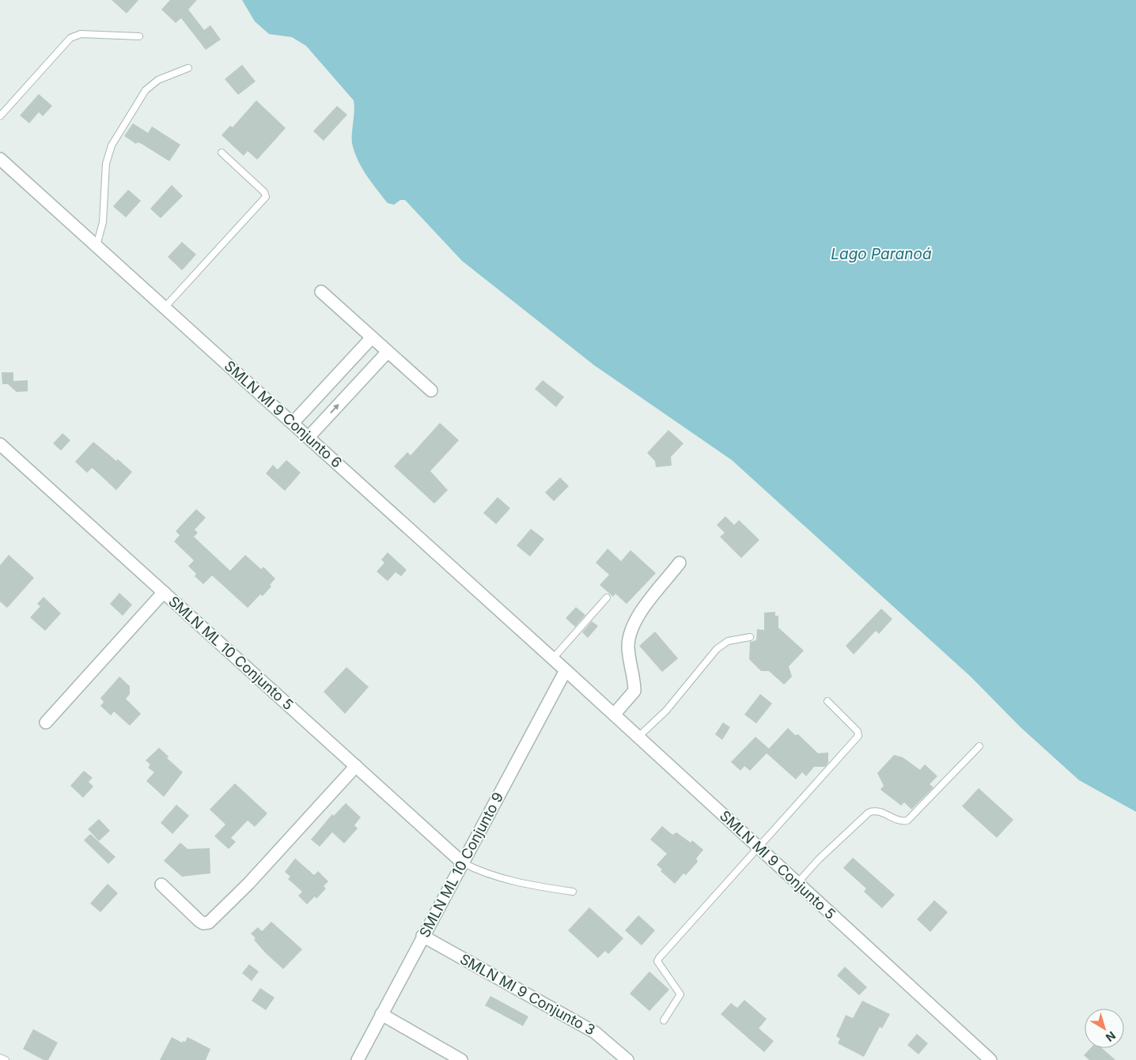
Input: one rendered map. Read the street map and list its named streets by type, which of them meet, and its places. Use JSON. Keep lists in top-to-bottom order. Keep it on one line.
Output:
{"streets":{"street":["SMLN MI 9 Conjunto 6","SMLN ML 10 Conjunto 5","SMLN ML 10 Conjunto 9","SMLN MI 9 Conjunto 5","SMLN MI 9 Conjunto 3"]},"crossings":[["SMLN MI 9 Conjunto 6","SMLN ML 10 Conjunto 9"],["SMLN MI 9 Conjunto 6","SMLN MI 9 Conjunto 5"],["SMLN ML 10 Conjunto 5","SMLN ML 10 Conjunto 9"],["SMLN ML 10 Conjunto 9","SMLN MI 9 Conjunto 5"],["SMLN ML 10 Conjunto 9","SMLN MI 9 Conjunto 3"]],"water":["Lago Paranoá"],"north":"bottom right"}
